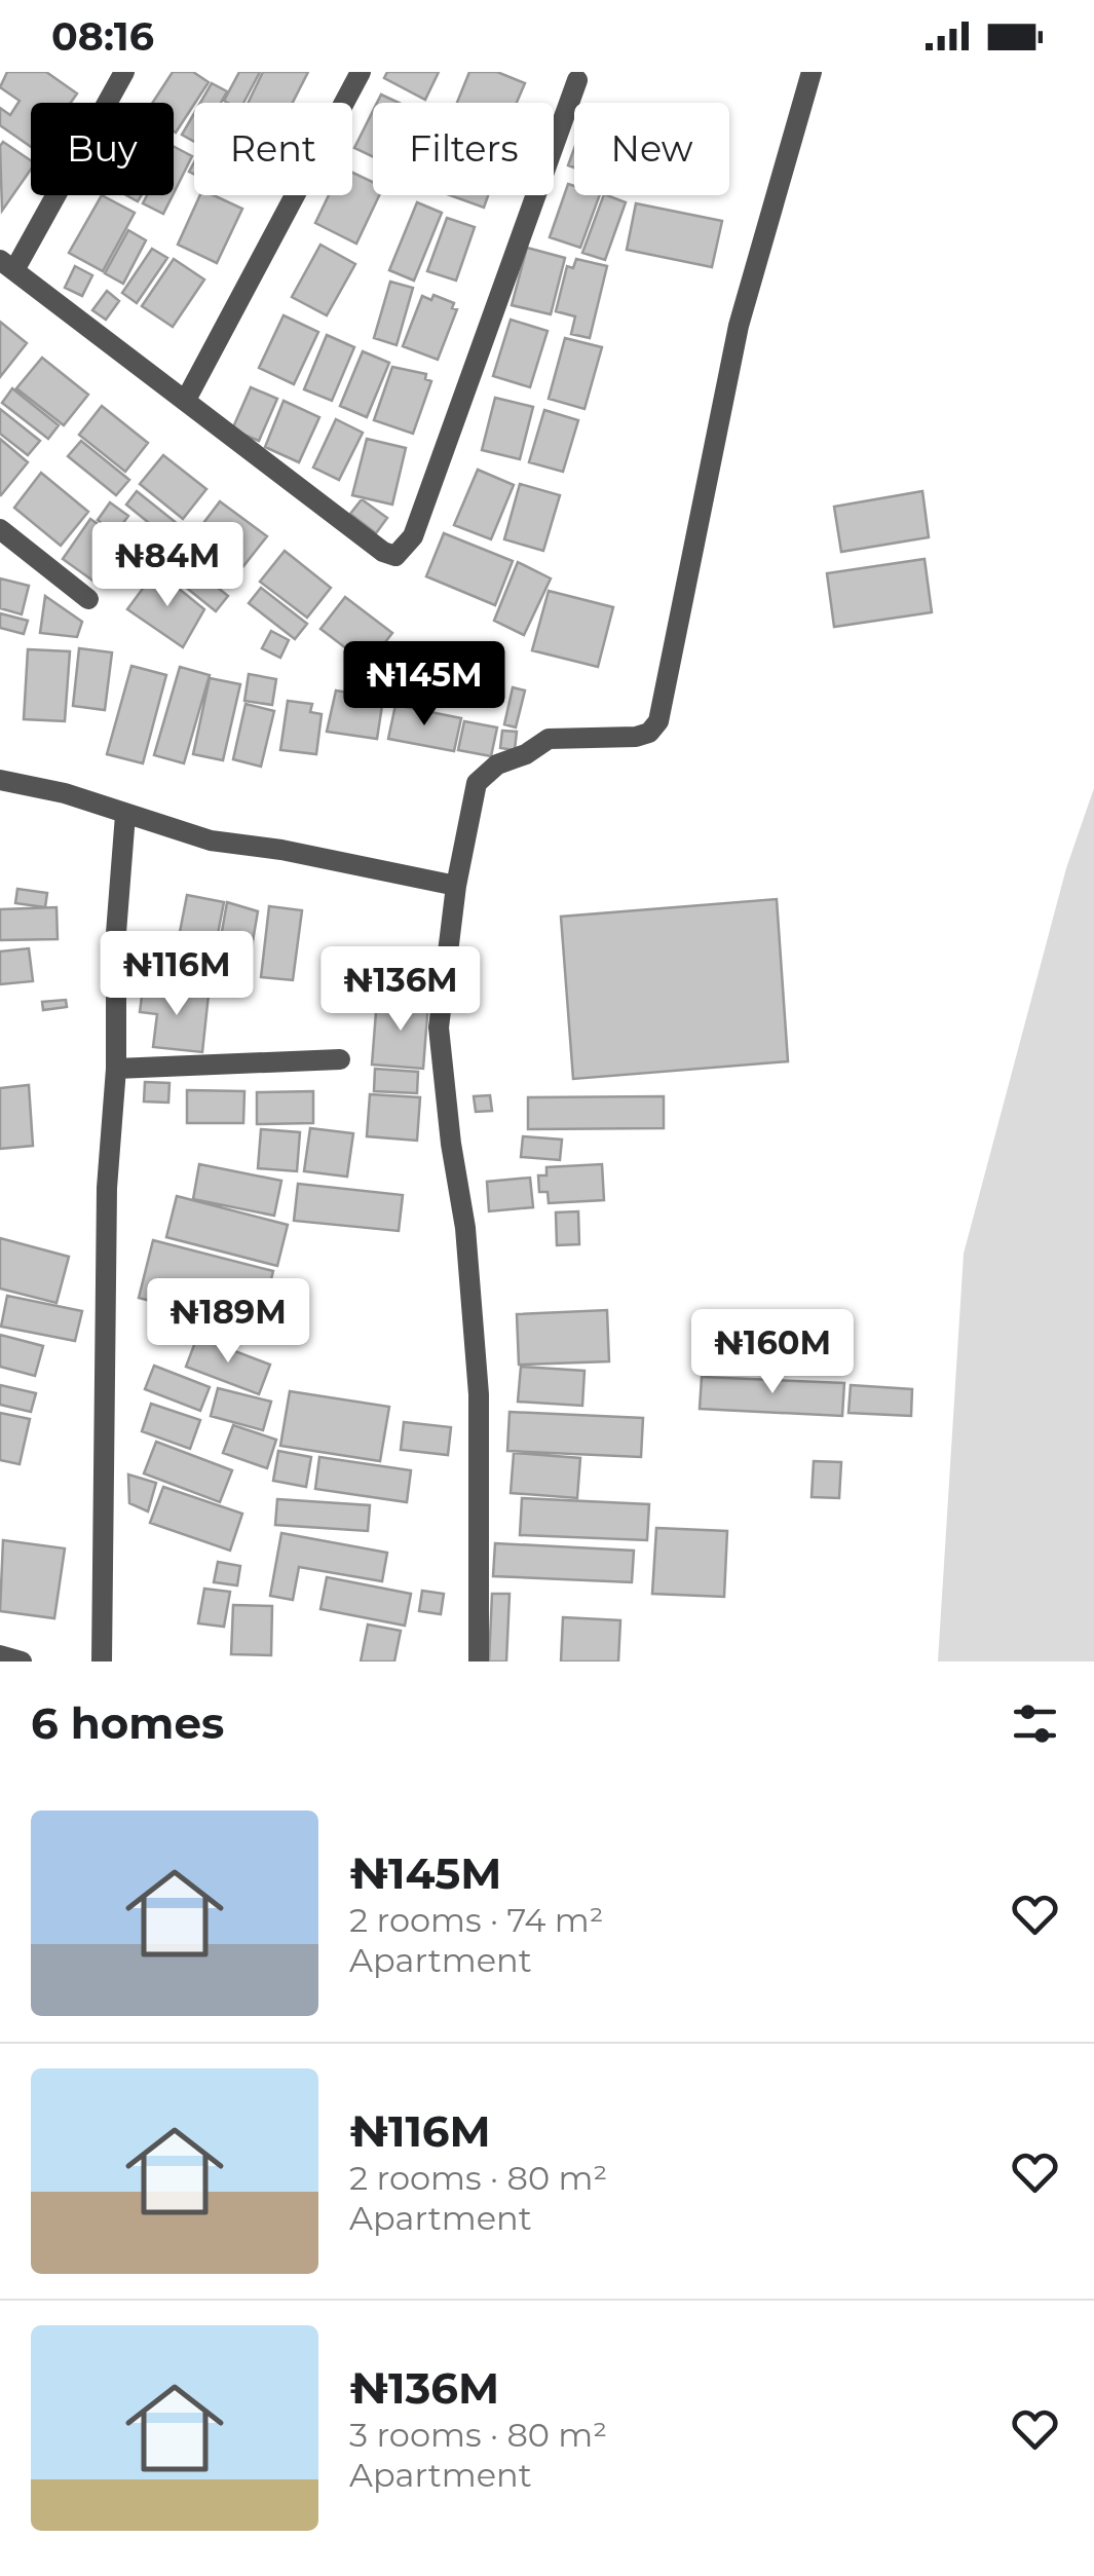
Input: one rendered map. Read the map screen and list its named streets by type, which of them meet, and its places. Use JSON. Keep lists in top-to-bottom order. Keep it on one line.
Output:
{"page":{"status":"08:16","chip":["Buy","Rent","Filters","New"],"price":["₦84M","₦145M","₦116M","₦136M","₦189M","₦160M"],"heading":"6 homes","list":[{"name":"₦145M","note":"2 rooms · 74 m² · Apartment"},{"name":"₦116M","note":"2 rooms · 80 m² · Apartment"},{"name":"₦136M","note":"3 rooms · 80 m² · Apartment"}]}}
